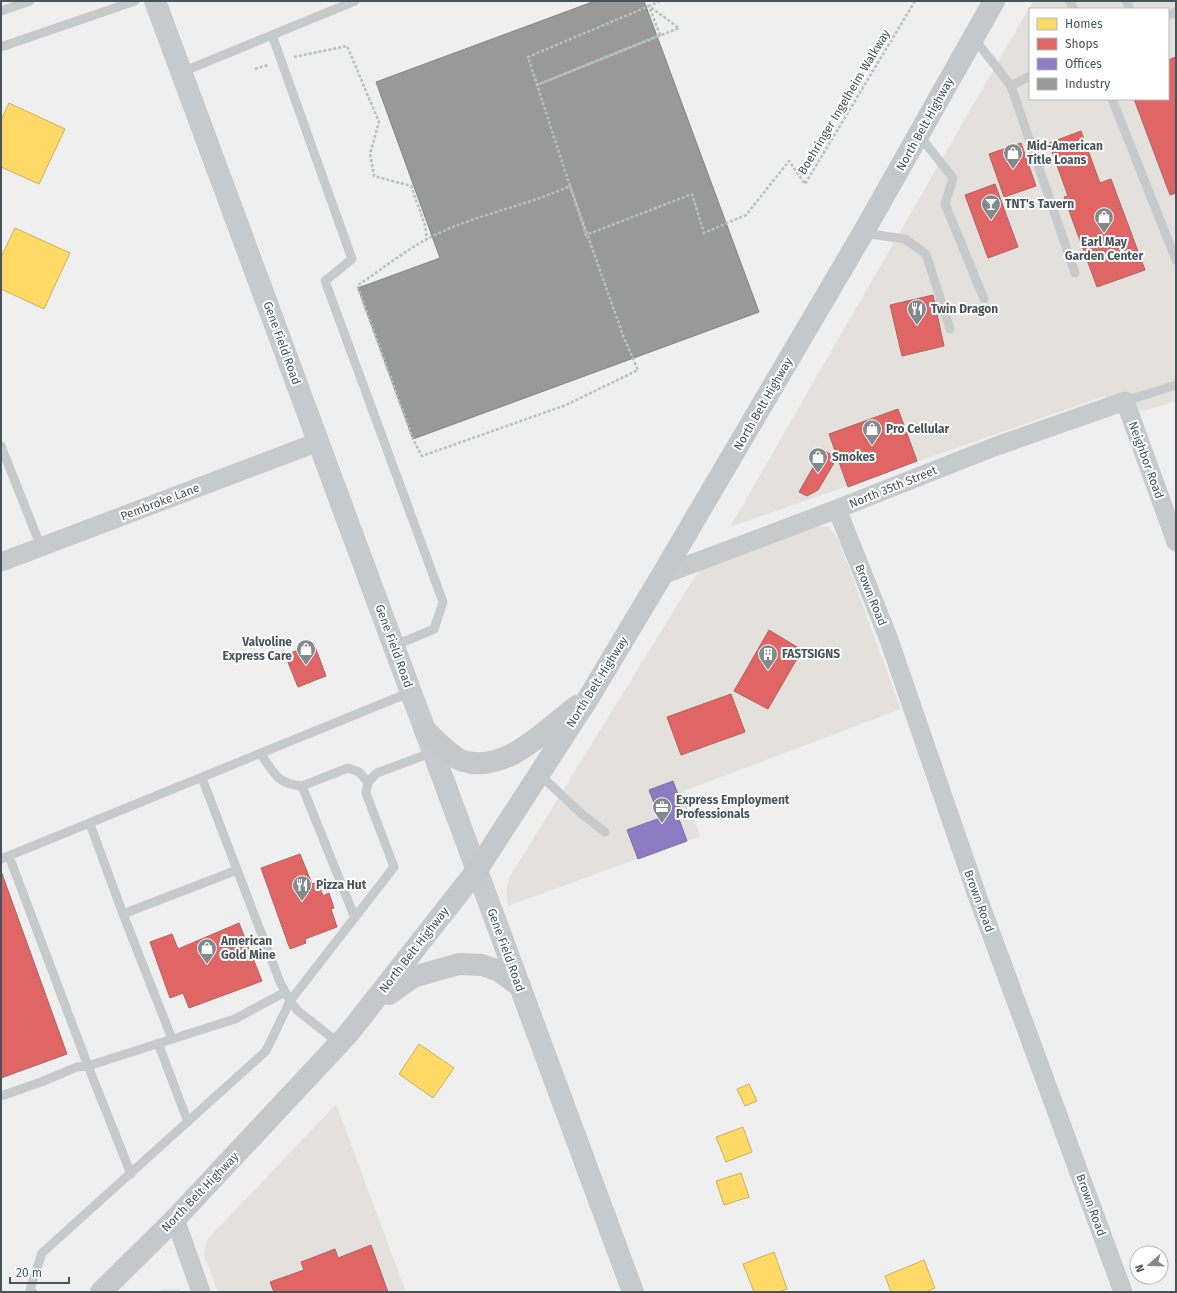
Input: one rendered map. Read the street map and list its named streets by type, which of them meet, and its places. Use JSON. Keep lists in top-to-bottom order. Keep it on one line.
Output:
{"streets":{"main road":["North Belt Highway"],"street":["Gene Field Road","Neighbor Road","North 35th Street","Pembroke Lane","Brown Road"],"path":["Boehringer Ingelheim Walkway"]},"crossings":[["North Belt Highway","Gene Field Road"],["North Belt Highway","North 35th Street"],["Gene Field Road","Pembroke Lane"],["Neighbor Road","North 35th Street"],["North 35th Street","Brown Road"]],"places":{"shop":["Mid-American Title Loans","Earl May Garden Center","Pro Cellular","Smokes","Valvoline Express Care","American Gold Mine"],"bar":["TNT's Tavern"],"restaurant":["Twin Dragon","Pizza Hut"],"building":["FASTSIGNS"],"office":["Express Employment Professionals"]},"legend":["Homes","Shops","Offices","Industry"],"scale_bar":"20 m","north":"left"}
